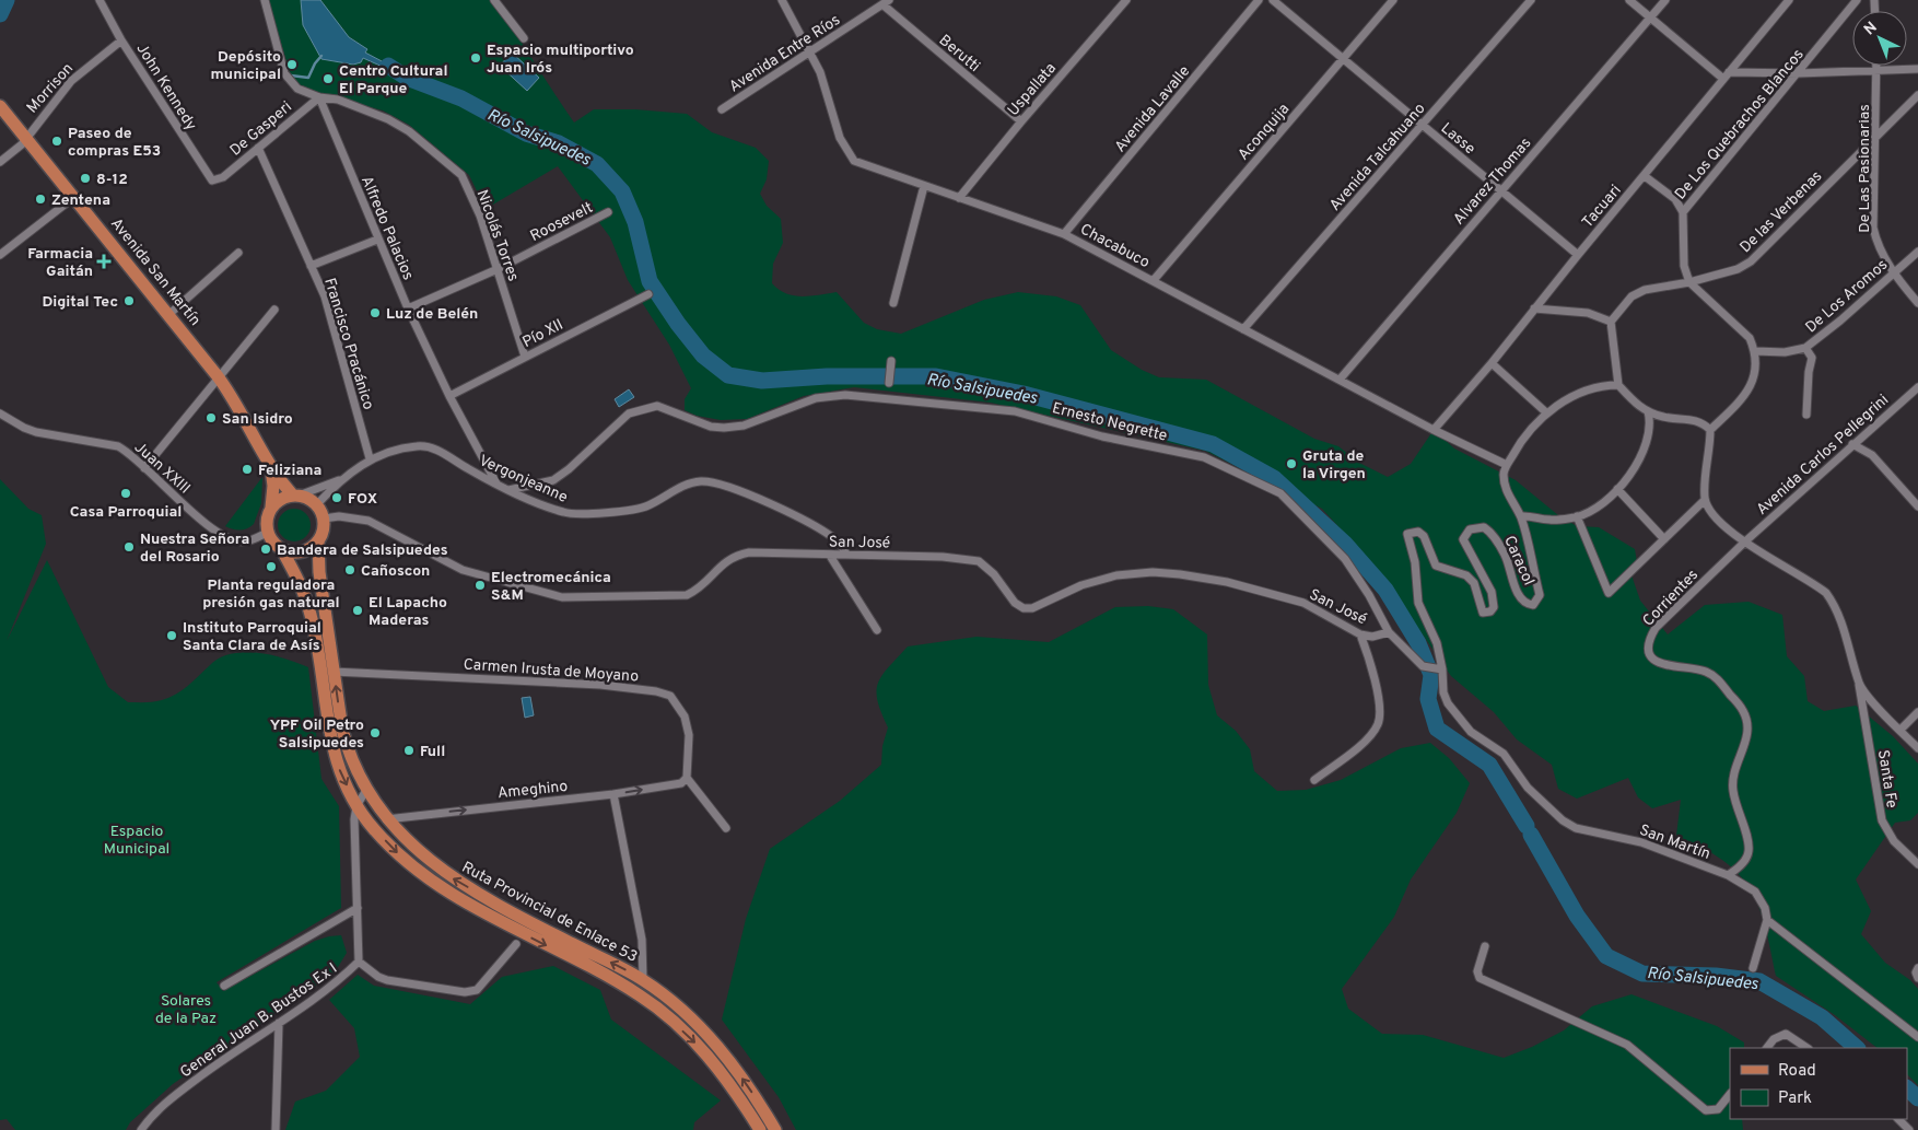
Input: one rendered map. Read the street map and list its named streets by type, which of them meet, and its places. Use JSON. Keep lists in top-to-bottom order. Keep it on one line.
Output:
{"streets":{"main road":["Avenida San Martín","Ruta Provincial de Enlace 53"],"street":["Avenida Entre Ríos","Berutti","John Kennedy","Morrison","Uspallata","Avenida Lavalle","De Los Quebrachos Blancos","De Gasperi","Aconquija","Lasse","Avenida Talcahuano","De Las Pasionarias","Alvarez Thomas","Tacuari","De las Verbenas","Roosevelt","Alfredo Palacios","Nicolás Torres","Chacabuco","De Los Aromos","Pío XII","Francisco Pracánico","Ernesto Negrette","Avenida Carlos Pellegrini","Juan XXIII","Vergonjeanne","San José","Caracol","Corrientes","Carmen Irusta de Moyano","Santa Fe","Ameghino","San Martín","General Juan B. Bustos Ex I"]},"crossings":[["Avenida Entre Ríos","Berutti"],["Avenida Entre Ríos","Chacabuco"],["Berutti","Uspallata"],["John Kennedy","Morrison"],["John Kennedy","De Gasperi"],["Morrison","Avenida San Martín"],["Uspallata","Chacabuco"],["Avenida Lavalle","Chacabuco"],["De Los Quebrachos Blancos","De las Verbenas"],["De Los Quebrachos Blancos","De Los Aromos"],["De Gasperi","Alfredo Palacios"],["De Gasperi","Nicolás Torres"],["De Gasperi","Francisco Pracánico"],["Aconquija","Lasse"],["Aconquija","Chacabuco"],["Lasse","Avenida Talcahuano"],["Lasse","Alvarez Thomas"],["Lasse","Tacuari"],["Avenida Talcahuano","Chacabuco"],["De Las Pasionarias","De las Verbenas"],["De Las Pasionarias","De Los Aromos"],["Alvarez Thomas","Chacabuco"],["Tacuari","Chacabuco"],["De las Verbenas","De Los Aromos"],["Roosevelt","Alfredo Palacios"],["Roosevelt","Nicolás Torres"],["Alfredo Palacios","Nicolás Torres"],["Alfredo Palacios","Pío XII"],["Alfredo Palacios","Vergonjeanne"],["Nicolás Torres","Pío XII"],["Chacabuco","Caracol"],["Avenida San Martín","Juan XXIII"],["Avenida San Martín","Vergonjeanne"],["Avenida San Martín","San José"],["Avenida San Martín","Ruta Provincial de Enlace 53"],["Francisco Pracánico","Vergonjeanne"],["Ernesto Negrette","Vergonjeanne"],["Ernesto Negrette","San José"],["Ernesto Negrette","Caracol"],["Ernesto Negrette","San Martín"],["Avenida Carlos Pellegrini","Corrientes"],["Avenida Carlos Pellegrini","Santa Fe"],["Juan XXIII","Vergonjeanne"],["Juan XXIII","San José"],["Juan XXIII","Ruta Provincial de Enlace 53"],["Vergonjeanne","San José"],["Vergonjeanne","Ruta Provincial de Enlace 53"],["San José","Ruta Provincial de Enlace 53"],["Caracol","San Martín"],["Corrientes","Santa Fe"],["Corrientes","San Martín"],["Carmen Irusta de Moyano","Ameghino"],["Carmen Irusta de Moyano","Ruta Provincial de Enlace 53"],["Ameghino","Ruta Provincial de Enlace 53"],["Ruta Provincial de Enlace 53","General Juan B. Bustos Ex I"]],"one_way":["Ameghino"],"water":["Río Salsipuedes"],"parks":["Espacio Municipal","Solares de la Paz"],"places":{"other":["Espacio multiportivo Juan Irós","Depósito municipal","Centro Cultural El Parque","Paseo de compras E53","8-12","Zentena","Digital Tec","Luz de Belén","San Isidro","Gruta de la Virgen","Feliziana","Casa Parroquial","FOX","Nuestra Señora del Rosario","Bandera de Salsipuedes","Planta reguladora presión gas natural","Cañoscon","Electromecánica S&M","El Lapacho Maderas","Instituto Parroquial Santa Clara de Asís","YPF Oil Petro Salsipuedes","Full"],"health":["Farmacia Gaitán"]},"legend":["Road","Park"],"north":"top left"}
